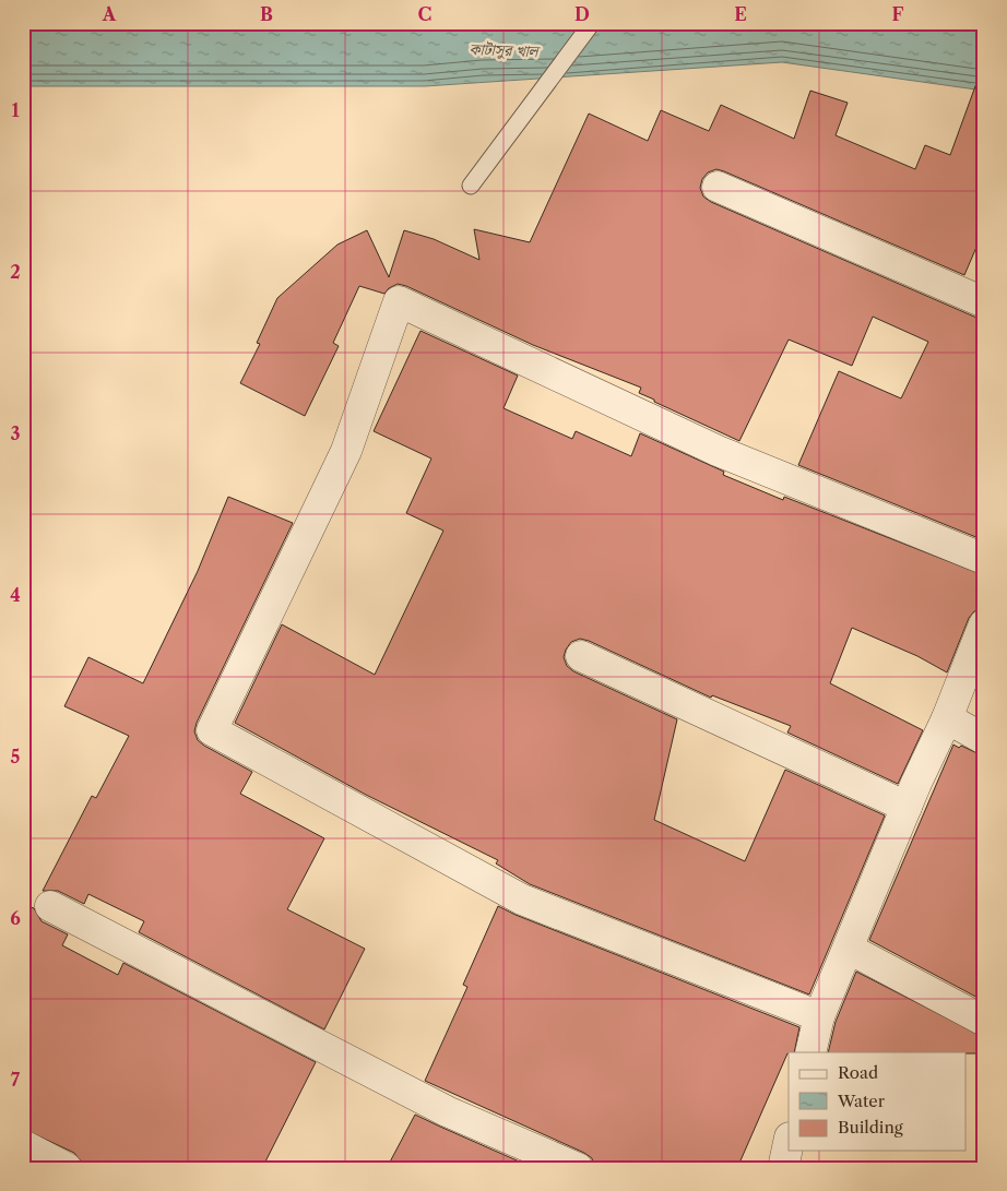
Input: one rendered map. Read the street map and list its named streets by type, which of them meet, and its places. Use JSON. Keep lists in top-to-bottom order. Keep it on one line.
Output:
{"water":["কাটাসুর খাল"],"legend":["Road","Water","Building"],"grid":{"columns":["A","B","C","D","E","F"],"rows":["1","2","3","4","5","6","7"]}}
